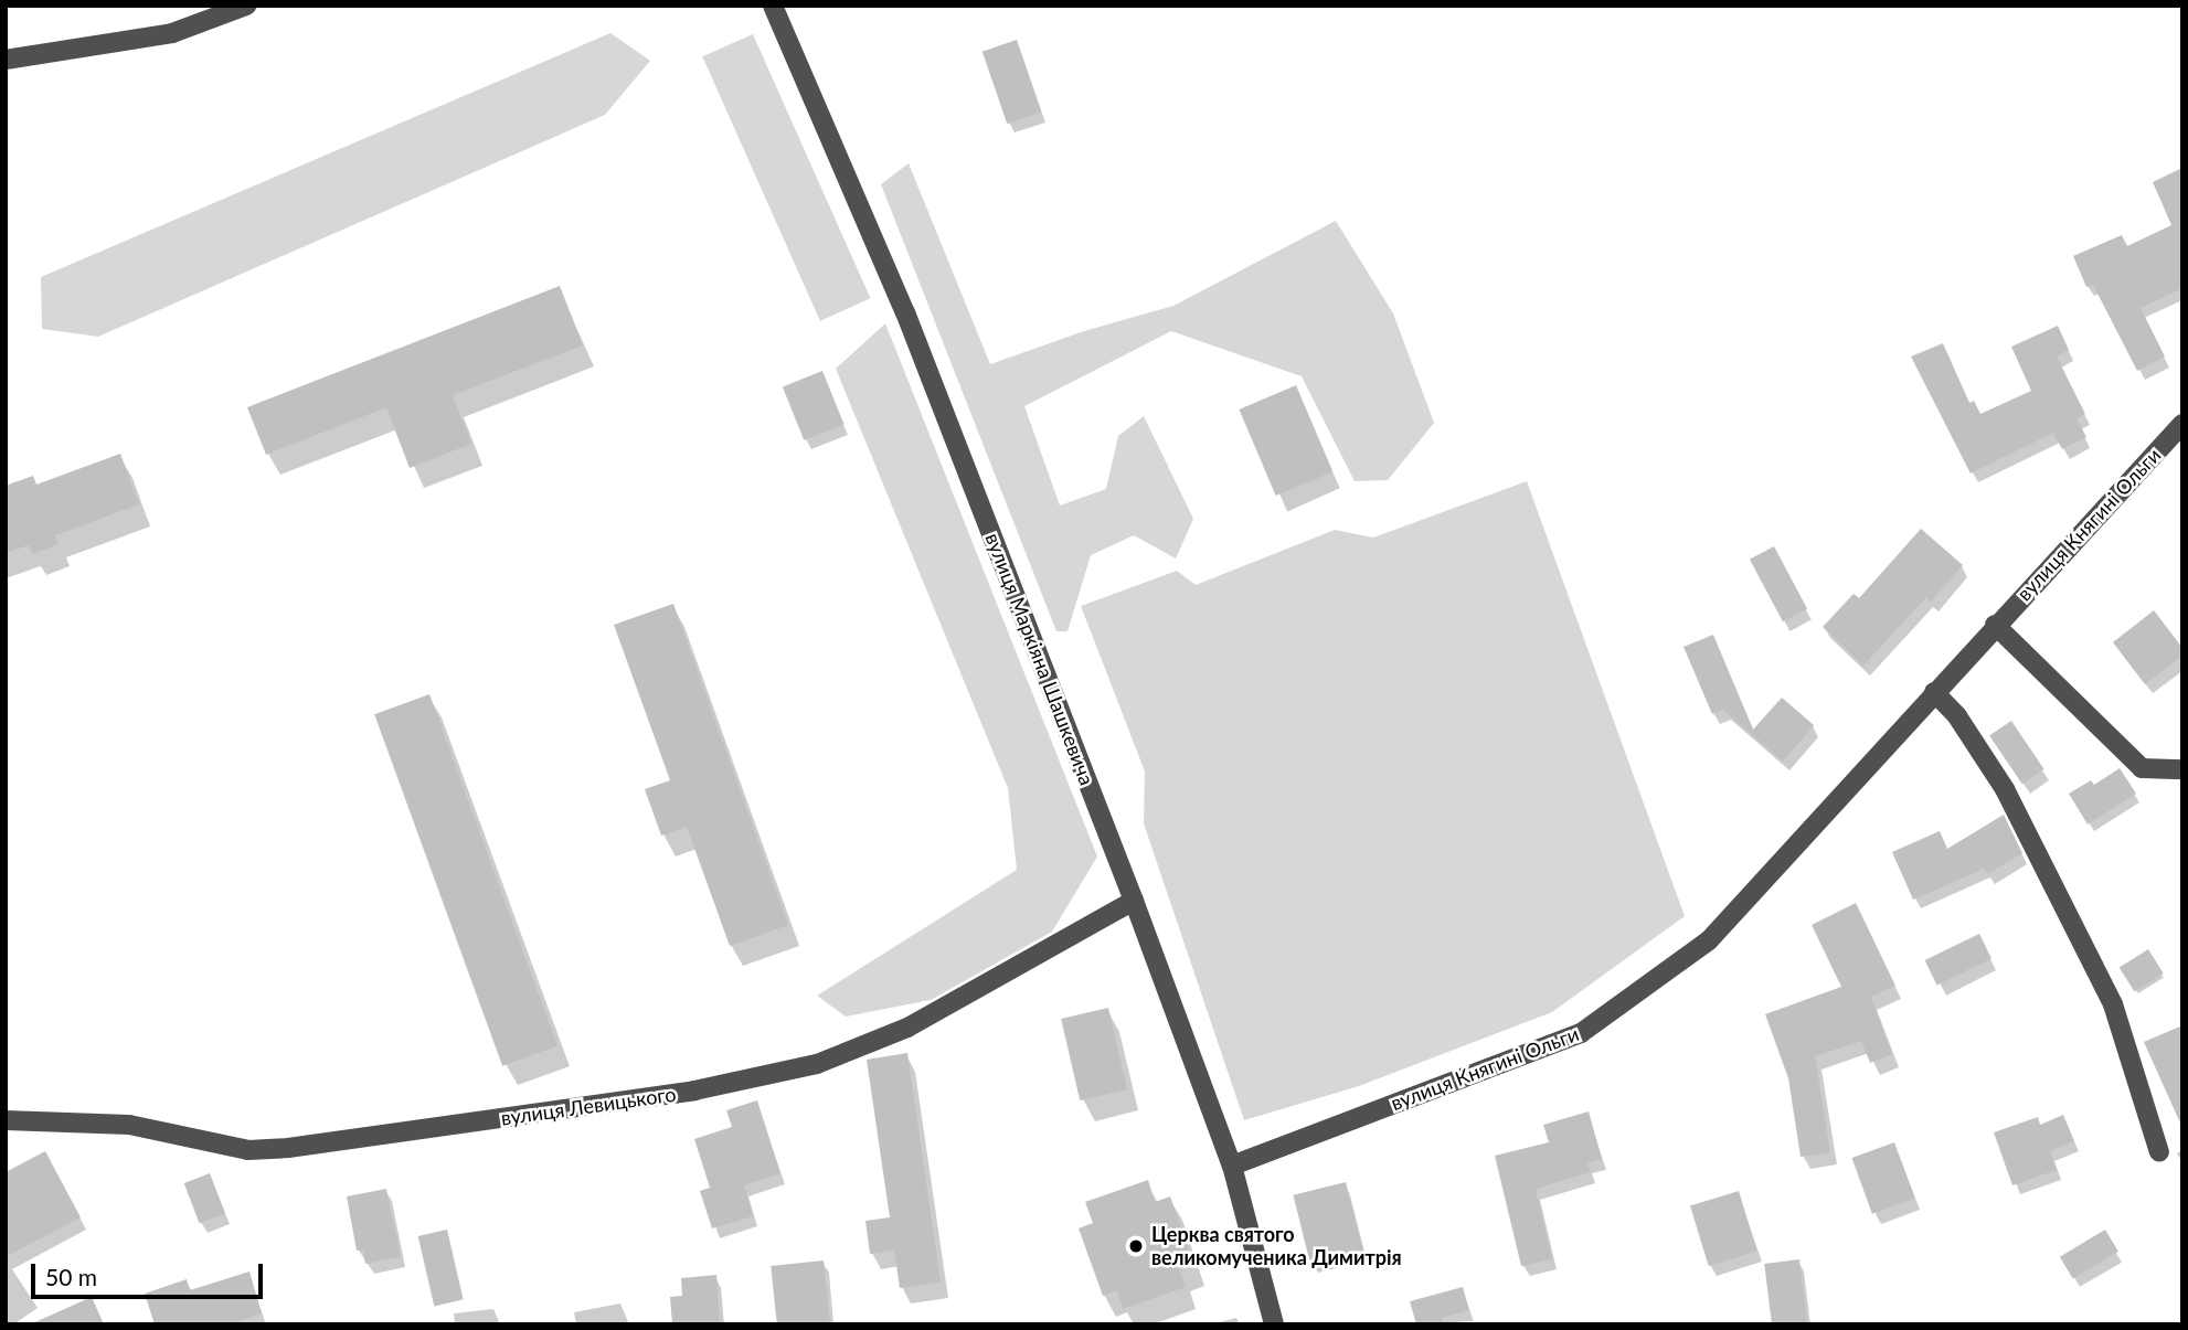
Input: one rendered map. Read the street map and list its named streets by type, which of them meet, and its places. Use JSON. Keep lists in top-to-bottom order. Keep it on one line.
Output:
{"streets":{"street":["вулиця Княгині Ольги","вулиця Маркіяна Шашкевича","вулиця Левицького"]},"crossings":[["вулиця Княгині Ольги","вулиця Маркіяна Шашкевича"],["вулиця Маркіяна Шашкевича","вулиця Левицького"]],"places":["Церква святого великомученика Димитрія"],"scale_bar":"50 m"}
